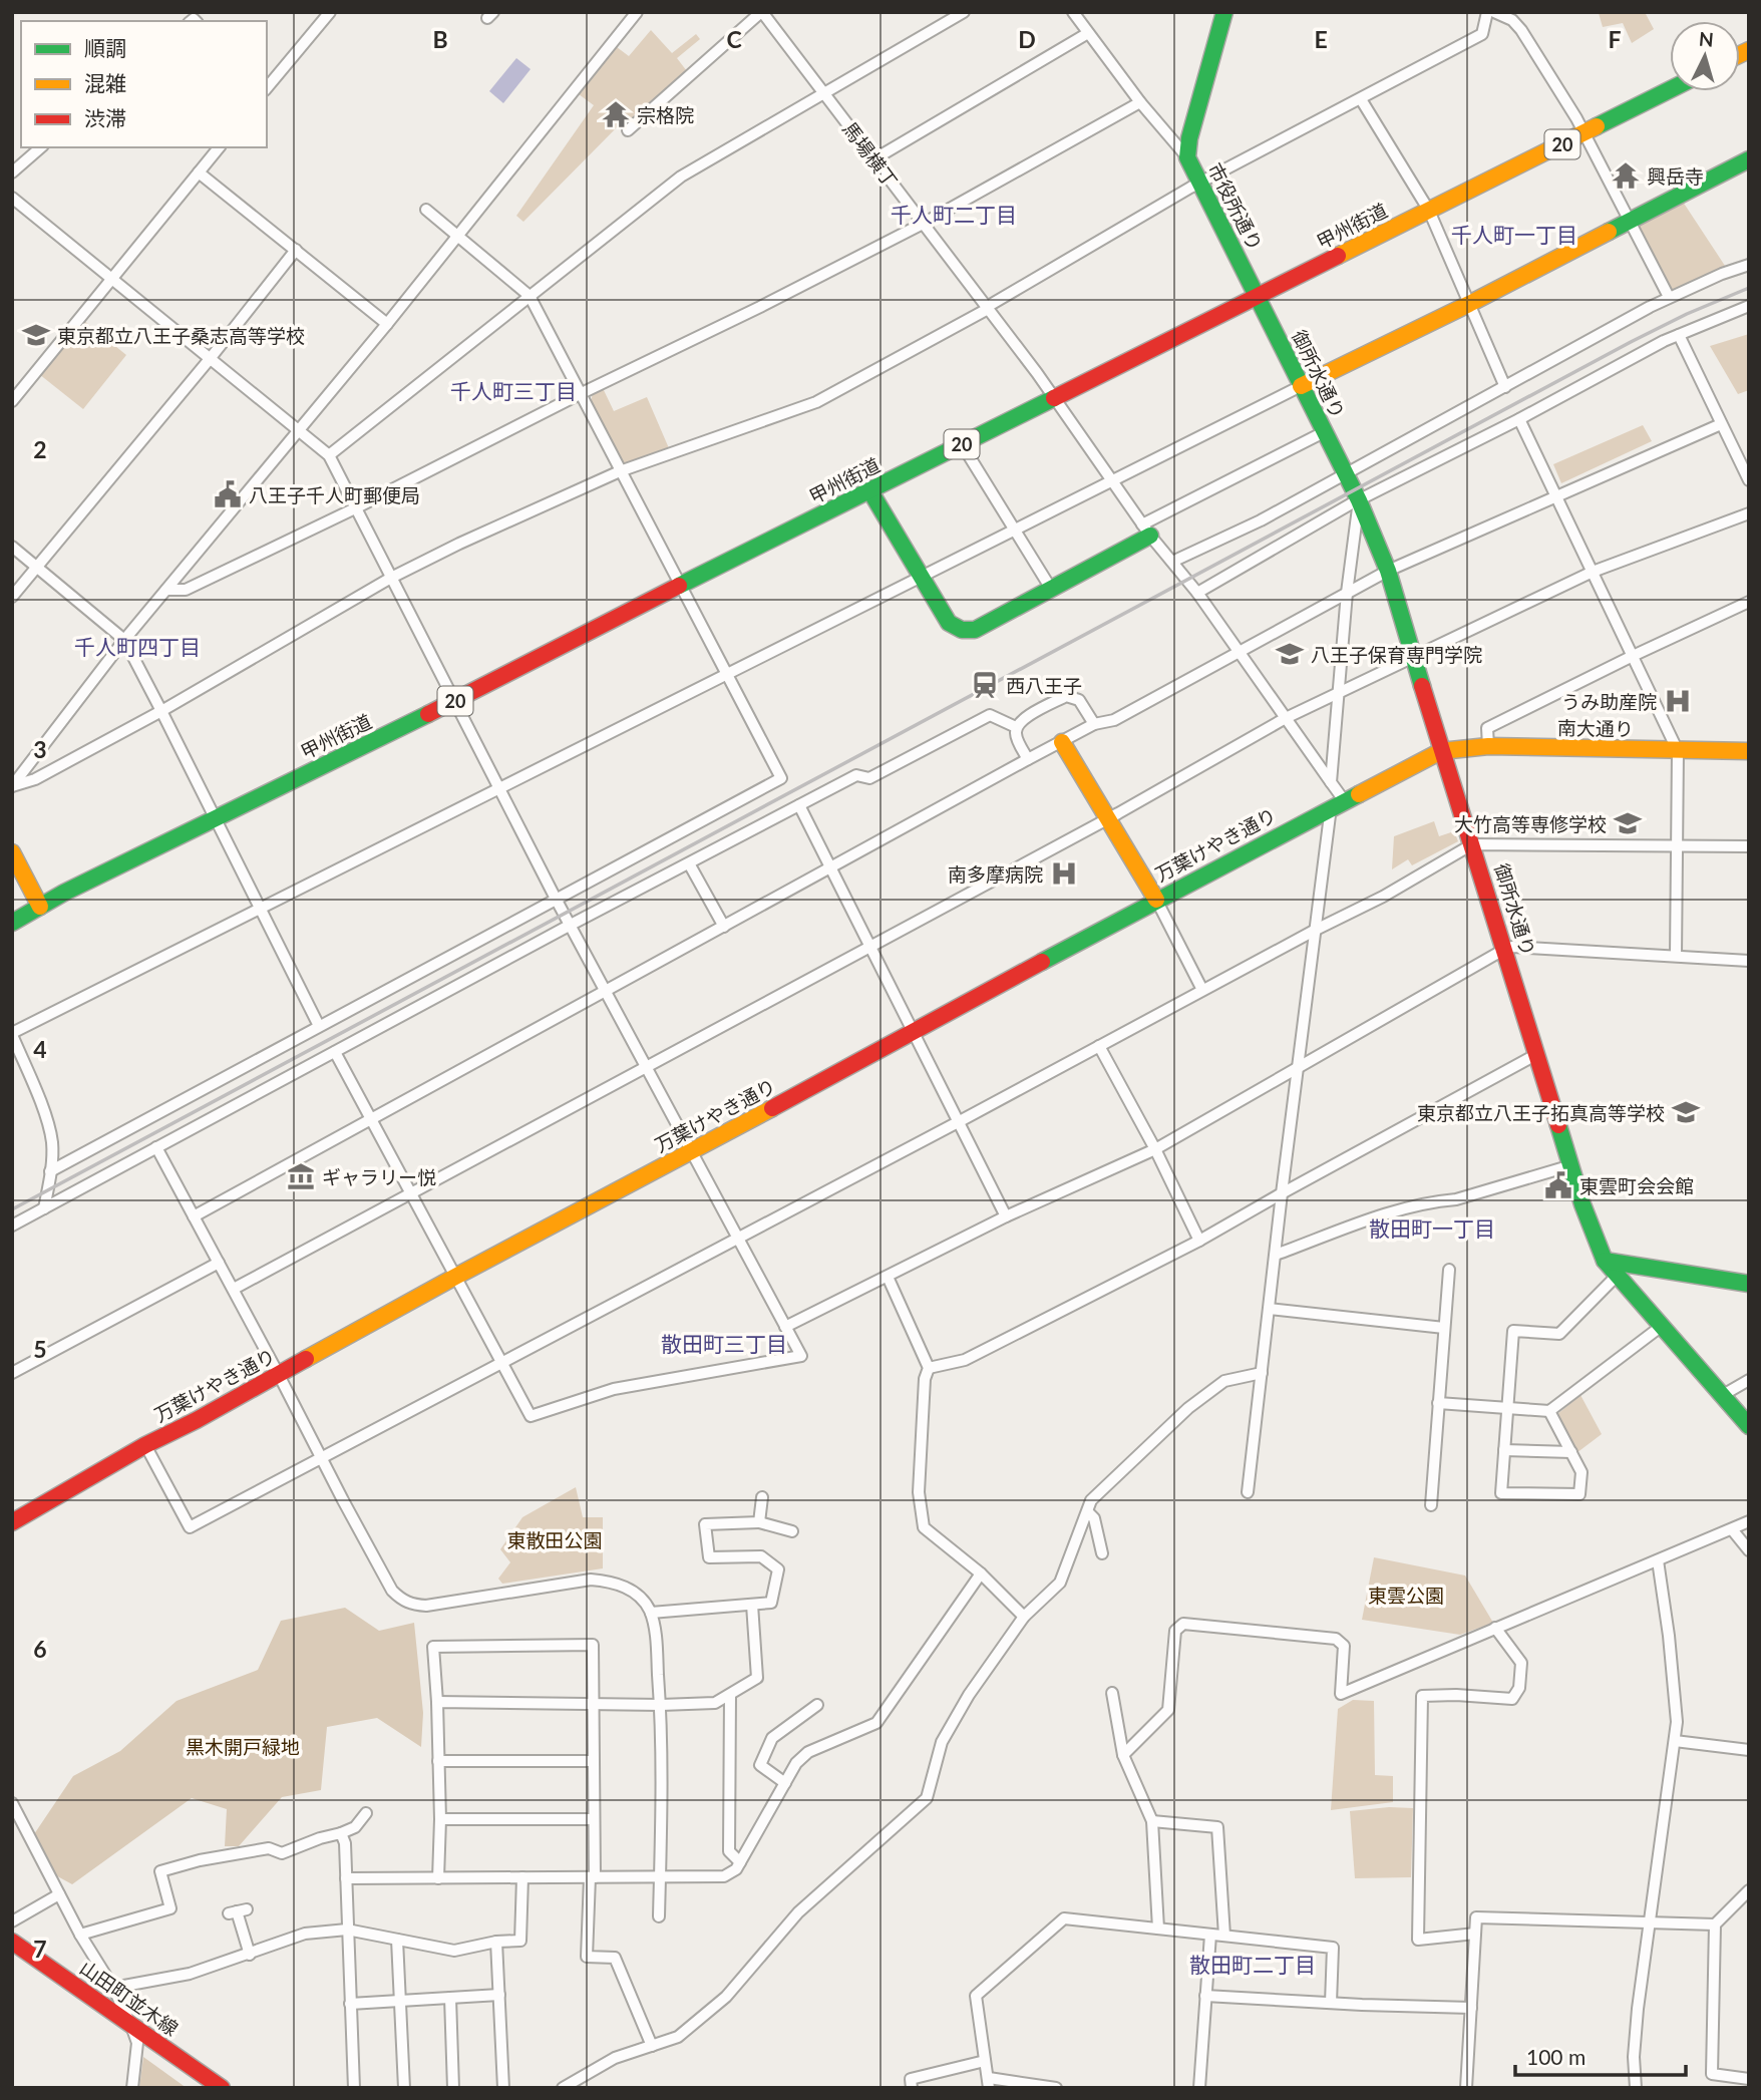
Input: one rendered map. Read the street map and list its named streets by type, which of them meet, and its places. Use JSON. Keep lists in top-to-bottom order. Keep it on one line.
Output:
{"streets":{"main road":["20","市役所通り","甲州街道","御所水通り","南大通り","万葉けやき通り","山田町並木線"],"street":["馬場横丁"]},"crossings":[["馬場横丁","甲州街道"],["馬場横丁","万葉けやき通り"],["市役所通り","甲州街道"],["市役所通り","御所水通り"],["甲州街道","御所水通り"],["御所水通り","南大通り"],["御所水通り","万葉けやき通り"],["南大通り","万葉けやき通り"]],"districts":["千人町二丁目","千人町一丁目","千人町三丁目","千人町四丁目","散田町一丁目","散田町三丁目","散田町二丁目"],"parks":["東散田公園","東雲公園","黒木開戸緑地"],"places":{"temple":["宗格院","興岳寺"],"school or university":["東京都立八王子桑志高等学校","八王子保育専門学院","大竹高等専修学校","東京都立八王子拓真高等学校"],"public building":["八王子千人町郵便局","東雲町会会館"],"station":["西八王子"],"hospital":["うみ助産院","南多摩病院"],"museum":["ギャラリー悦"]},"legend":["順調","混雑","渋滞"],"scale_bar":"100 m","north":"top","grid":{"columns":["B","C","D","E","F"],"rows":["2","3","4","5","6","7"]}}
